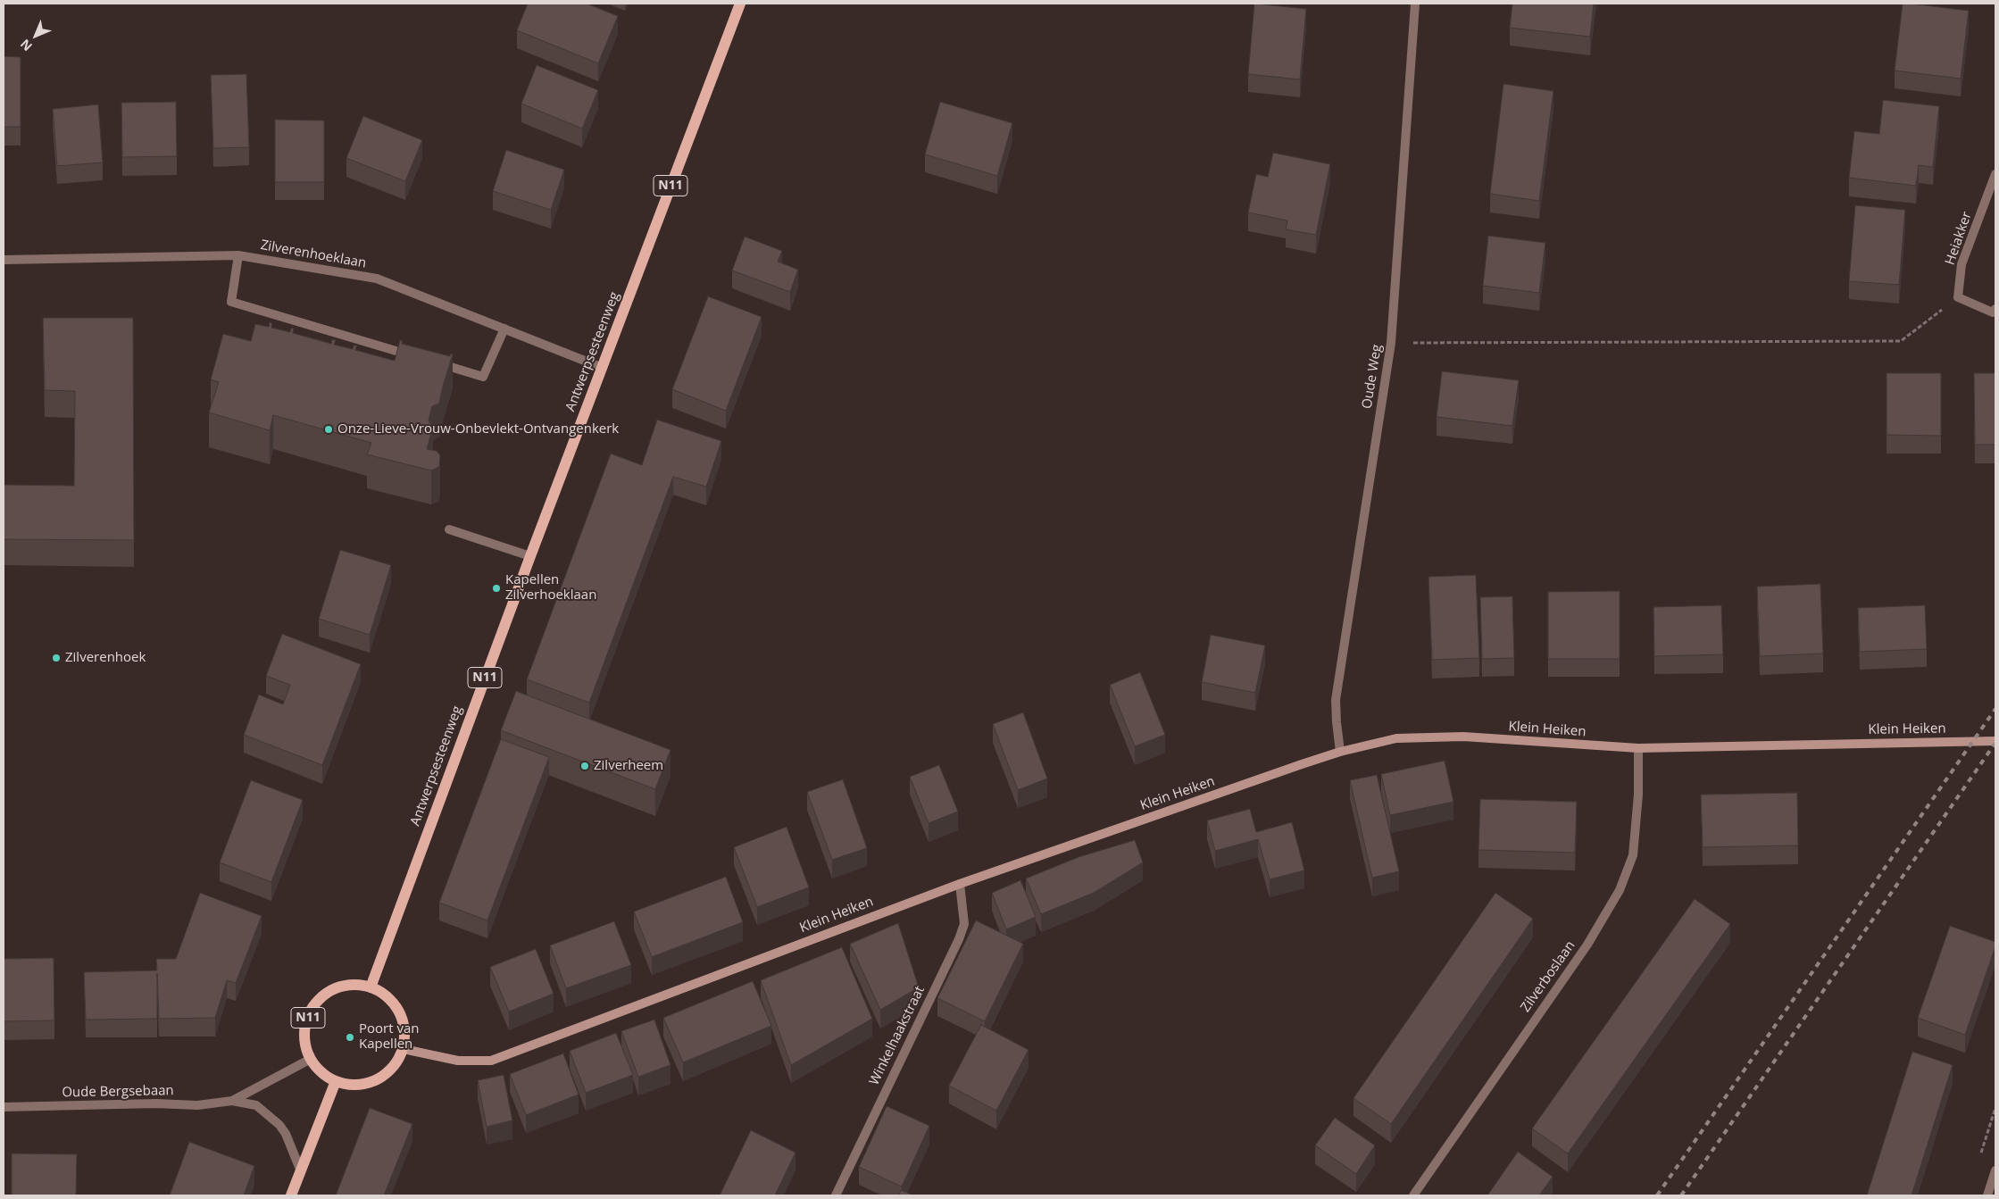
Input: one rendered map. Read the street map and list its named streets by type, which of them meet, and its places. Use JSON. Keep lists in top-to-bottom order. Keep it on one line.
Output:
{"streets":{"main road":["N11","Antwerpsesteenweg"],"street":["Heiakker","Zilverenhoeklaan","Oude Weg","Klein Heiken","Zilverboslaan","Winkelhaakstraat","Oude Bergsebaan"]},"crossings":[["N11","Antwerpsesteenweg"],["N11","Klein Heiken"],["N11","Oude Bergsebaan"],["Zilverenhoeklaan","Antwerpsesteenweg"],["Antwerpsesteenweg","Klein Heiken"],["Antwerpsesteenweg","Oude Bergsebaan"],["Oude Weg","Klein Heiken"],["Klein Heiken","Zilverboslaan"],["Klein Heiken","Winkelhaakstraat"],["Klein Heiken","Oude Bergsebaan"]],"places":["Onze-Lieve-Vrouw-Onbevlekt-Ontvangenkerk","Kapellen Zilverhoeklaan","Zilverenhoek","Zilverheem","Poort van Kapellen"],"north":"bottom left"}
